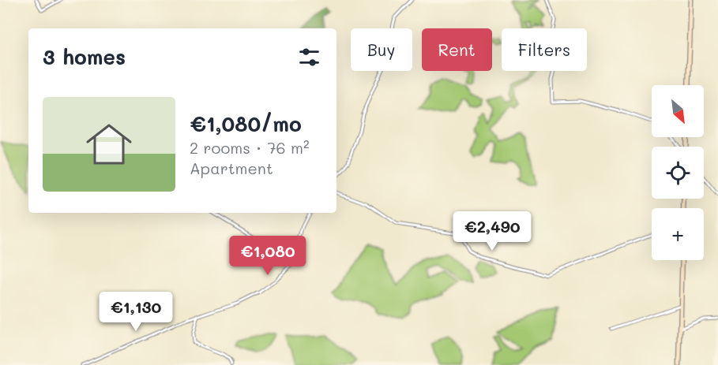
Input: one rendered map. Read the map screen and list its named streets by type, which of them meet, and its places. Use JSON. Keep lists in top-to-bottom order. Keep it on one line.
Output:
{"north":"bottom right","page":{"chip":["Buy","Rent","Filters"],"heading":"3 homes","map_buttons":"+","list":[{"name":"€1,080/mo","note":"2 rooms · 76 m² · Apartment"}],"price":["€2,490","€1,080","€1,130"]}}
